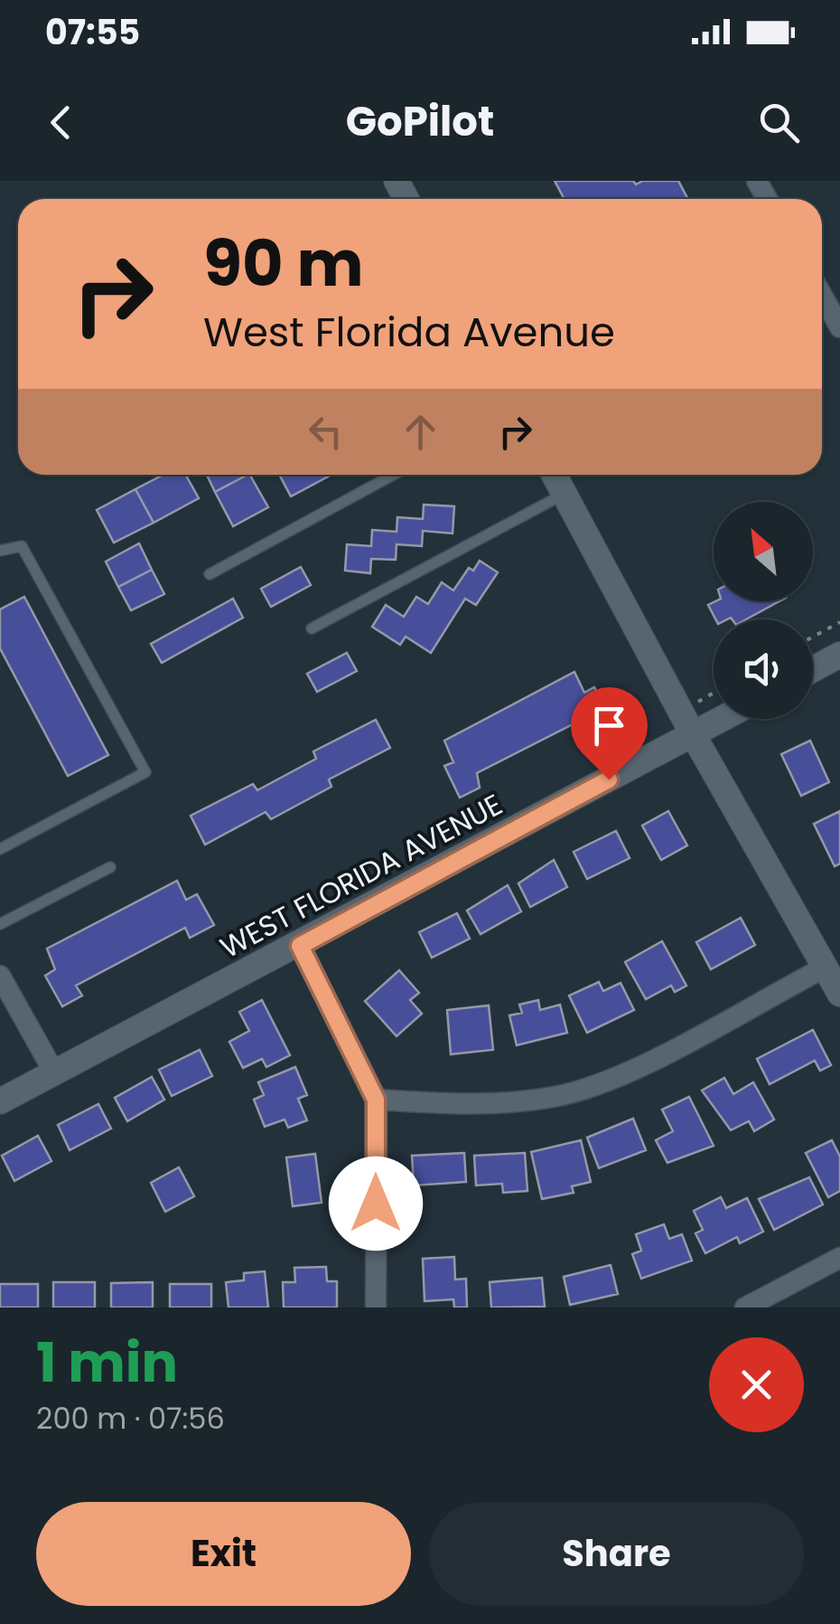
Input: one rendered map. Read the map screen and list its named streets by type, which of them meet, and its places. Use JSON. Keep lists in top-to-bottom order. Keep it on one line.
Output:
{"streets":{"street":["WEST FLORIDA AVENUE"]},"north":"top left","page":{"status":"07:55","header":"GoPilot","turn":["90 m","West Florida Avenue"],"heading":["1 min","200 m · 07:56"],"buttons":["Exit","Share"]}}
